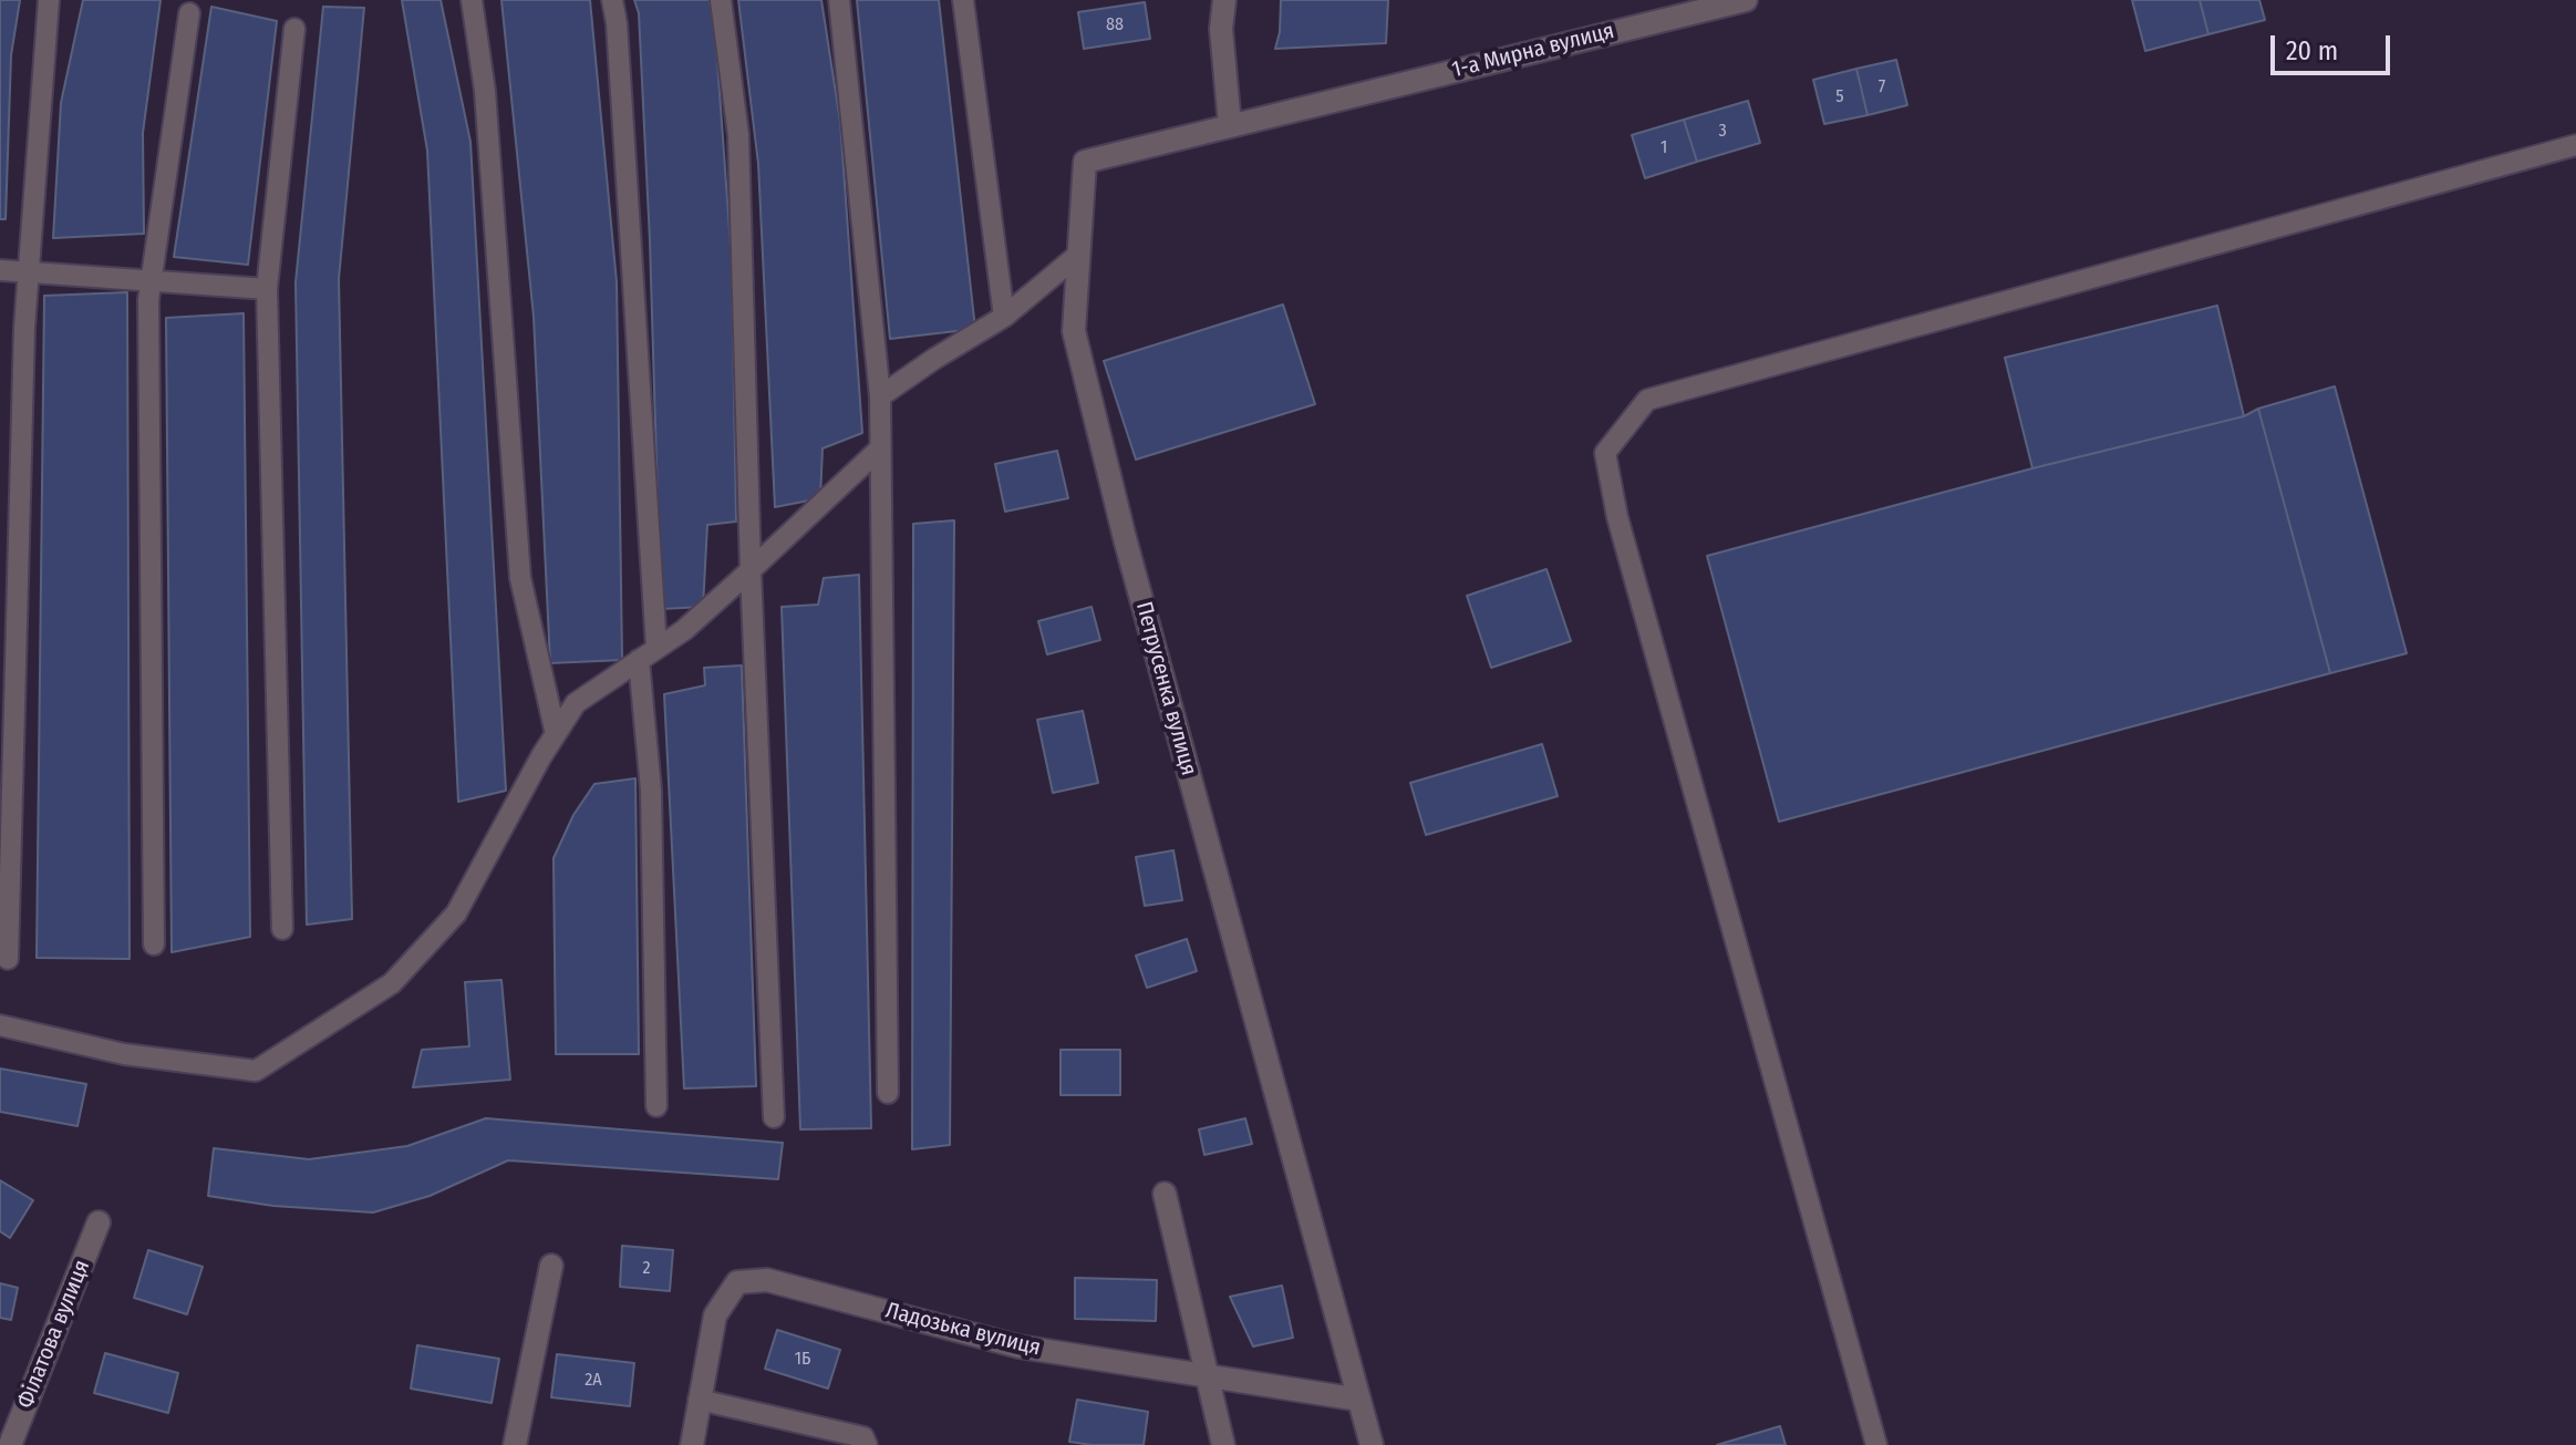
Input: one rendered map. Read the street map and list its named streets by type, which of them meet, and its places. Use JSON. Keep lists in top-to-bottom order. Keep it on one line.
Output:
{"streets":{"street":["1-а Мирна вулиця","Петрусенка вулиця","Ладозька вулиця","Філатова вулиця"]},"crossings":[["1-а Мирна вулиця","Петрусенка вулиця"],["Петрусенка вулиця","Ладозька вулиця"]],"house_numbers":["88","7","5","3","1","2","1Б","2А"],"scale_bar":"20 m"}
